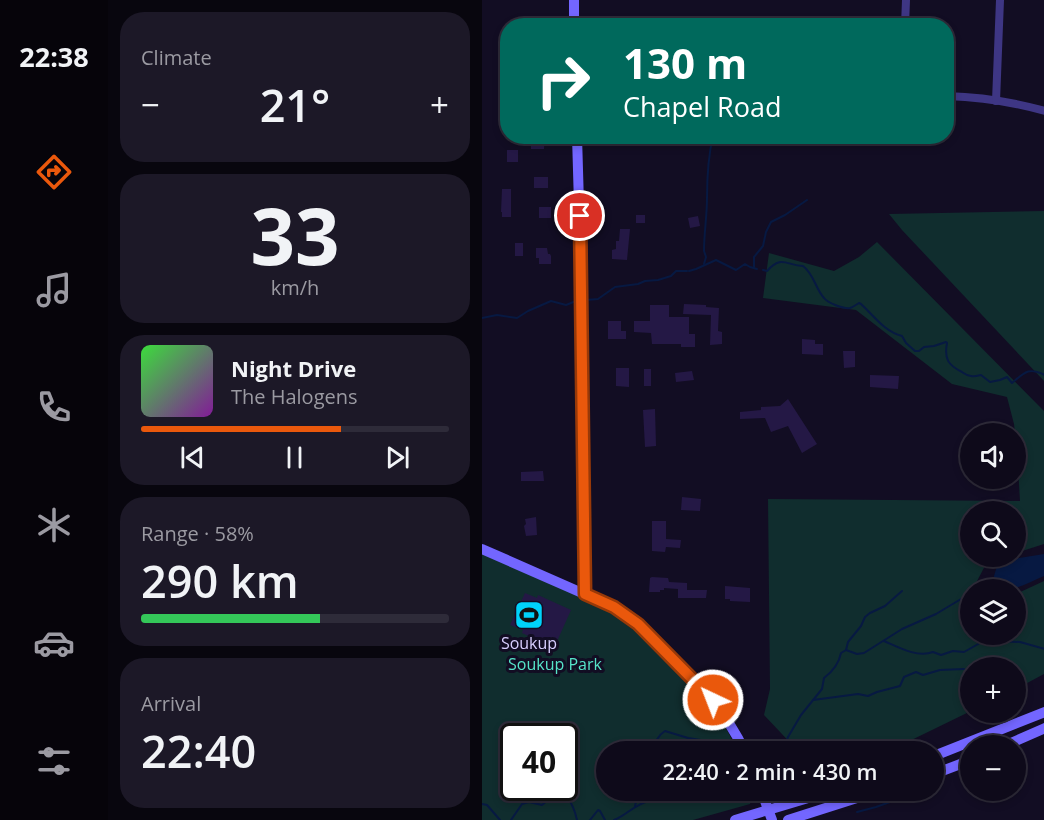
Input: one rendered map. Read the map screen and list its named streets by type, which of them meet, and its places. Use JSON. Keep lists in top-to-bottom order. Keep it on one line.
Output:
{"parks":["Soukup Park"],"places":{"sports":["Soukup"]},"page":{"tabs":"22:38","tile":["Climate",["33","km/h"],["Range · 58%","290 km"],["Arrival","22:40"]],"turn":["130 m","Chapel Road"],"heat":["−","21°","+"],"song":["Night Drive","The Halogens"],"map_buttons":["+","−"],"limit":"40","trip":"22:40 · 2 min · 430 m"}}
